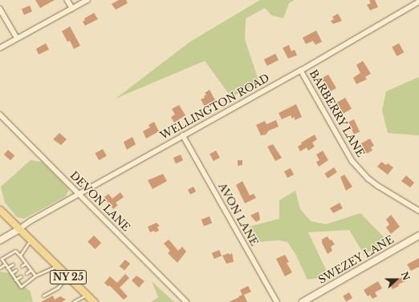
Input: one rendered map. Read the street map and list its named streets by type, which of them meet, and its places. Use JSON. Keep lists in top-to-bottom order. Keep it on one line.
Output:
{"streets":{"main road":["NY 25"],"street":["WELLINGTON ROAD","BARBERRY LANE","DEVON LANE","AVON LANE","SWEZEY LANE"]},"crossings":[["WELLINGTON ROAD","BARBERRY LANE"],["WELLINGTON ROAD","DEVON LANE"],["WELLINGTON ROAD","AVON LANE"],["WELLINGTON ROAD","NY 25"]],"north":"right"}
